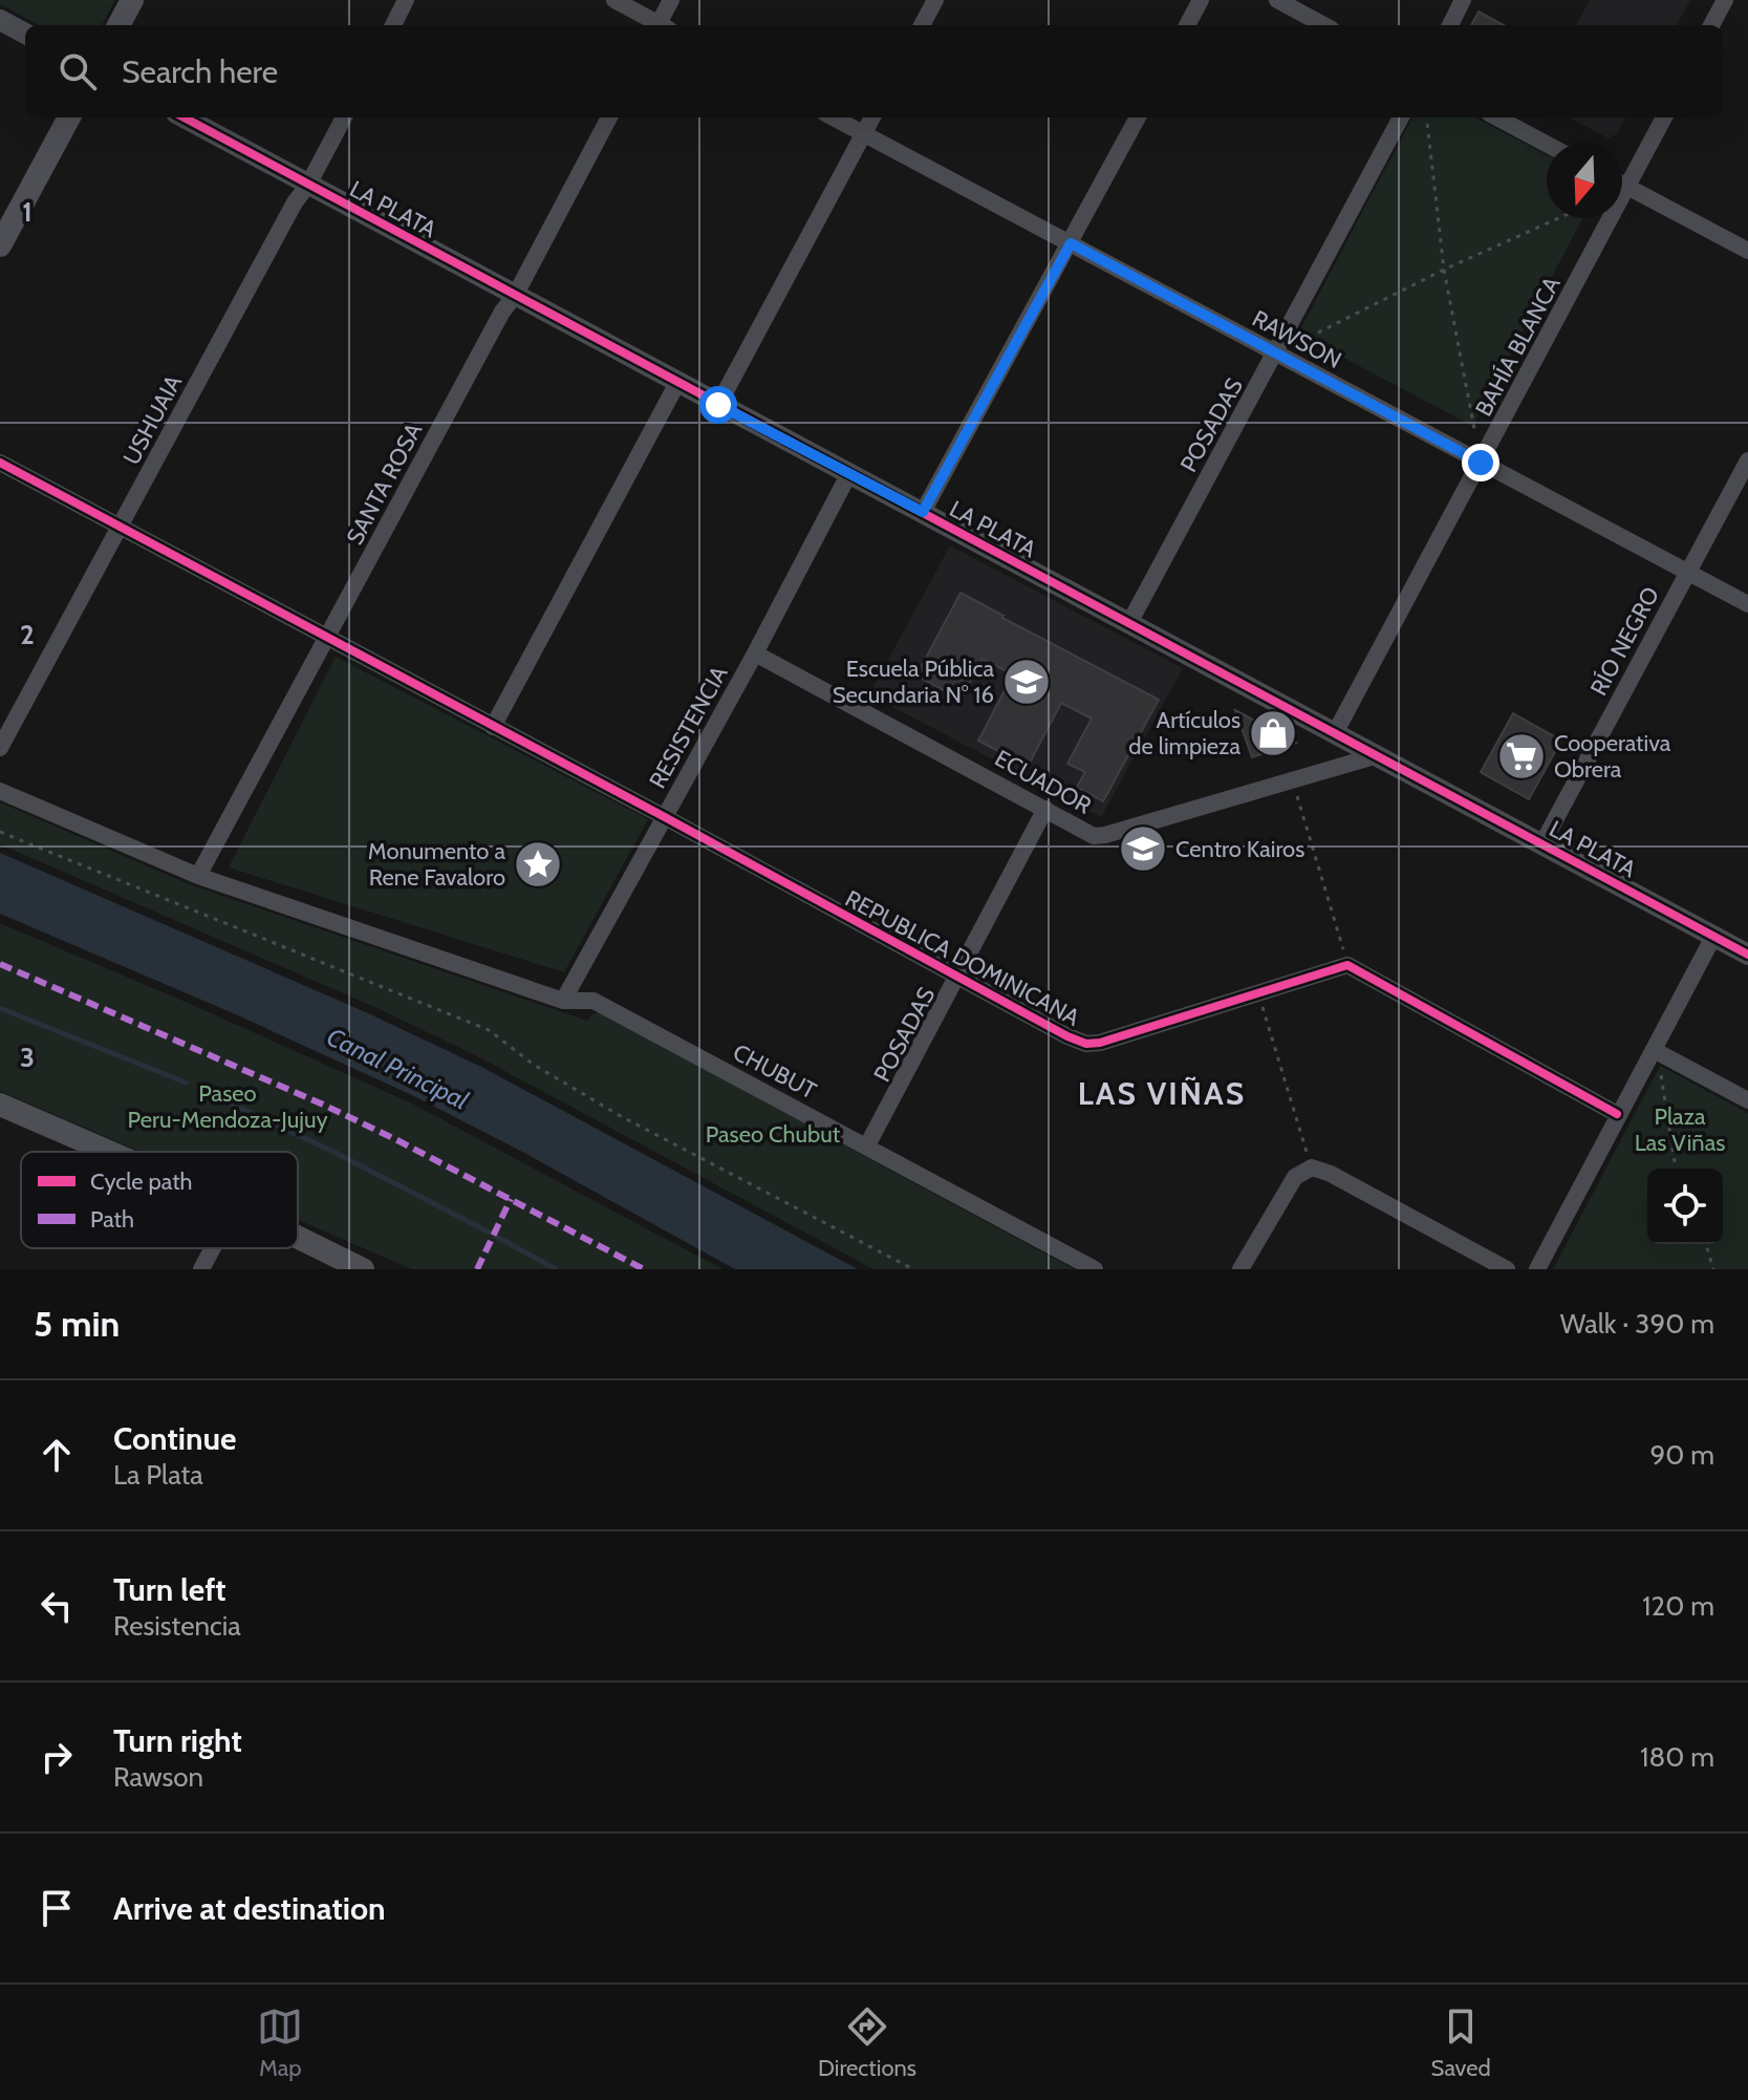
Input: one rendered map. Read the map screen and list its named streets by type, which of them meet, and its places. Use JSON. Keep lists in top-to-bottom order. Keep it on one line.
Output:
{"streets":{"street":["LA PLATA","RAWSON","BAHÍA BLANCA","USHUAIA","POSADAS","SANTA ROSA","RÍO NEGRO","RESISTENCIA","ECUADOR","REPUBLICA DOMINICANA","CHUBUT"]},"crossings":[["LA PLATA","BAHÍA BLANCA"],["LA PLATA","USHUAIA"],["LA PLATA","POSADAS"],["LA PLATA","SANTA ROSA"],["LA PLATA","RÍO NEGRO"],["LA PLATA","RESISTENCIA"],["LA PLATA","ECUADOR"],["RAWSON","BAHÍA BLANCA"],["RAWSON","POSADAS"],["RAWSON","RÍO NEGRO"],["USHUAIA","REPUBLICA DOMINICANA"],["POSADAS","ECUADOR"],["POSADAS","REPUBLICA DOMINICANA"],["POSADAS","CHUBUT"],["SANTA ROSA","REPUBLICA DOMINICANA"],["SANTA ROSA","CHUBUT"],["RESISTENCIA","ECUADOR"],["RESISTENCIA","REPUBLICA DOMINICANA"],["RESISTENCIA","CHUBUT"]],"districts":["LAS VIÑAS"],"water":["Canal Principal"],"parks":["Paseo Peru-Mendoza-Jujuy","Plaza Las Viñas","Paseo Chubut"],"places":{"school or university":["Escuela Pública Secundaria N° 16","Centro Kairos"],"shop":["Artículos de limpieza"],"supermarket":["Cooperativa Obrera"],"place":["Monumento a Rene Favaloro"]},"legend":["Cycle path","Path"],"north":"bottom","page":{"search":"Search here","heading":["5 min","Walk · 390 m"],"list":[["Continue","La Plata","90 m"],["Turn left","Resistencia","120 m"],["Turn right","Rawson","180 m"],"Arrive at destination"],"nav":["Map","Directions","Saved"]},"grid":{"rows":["1","2","3"]}}
